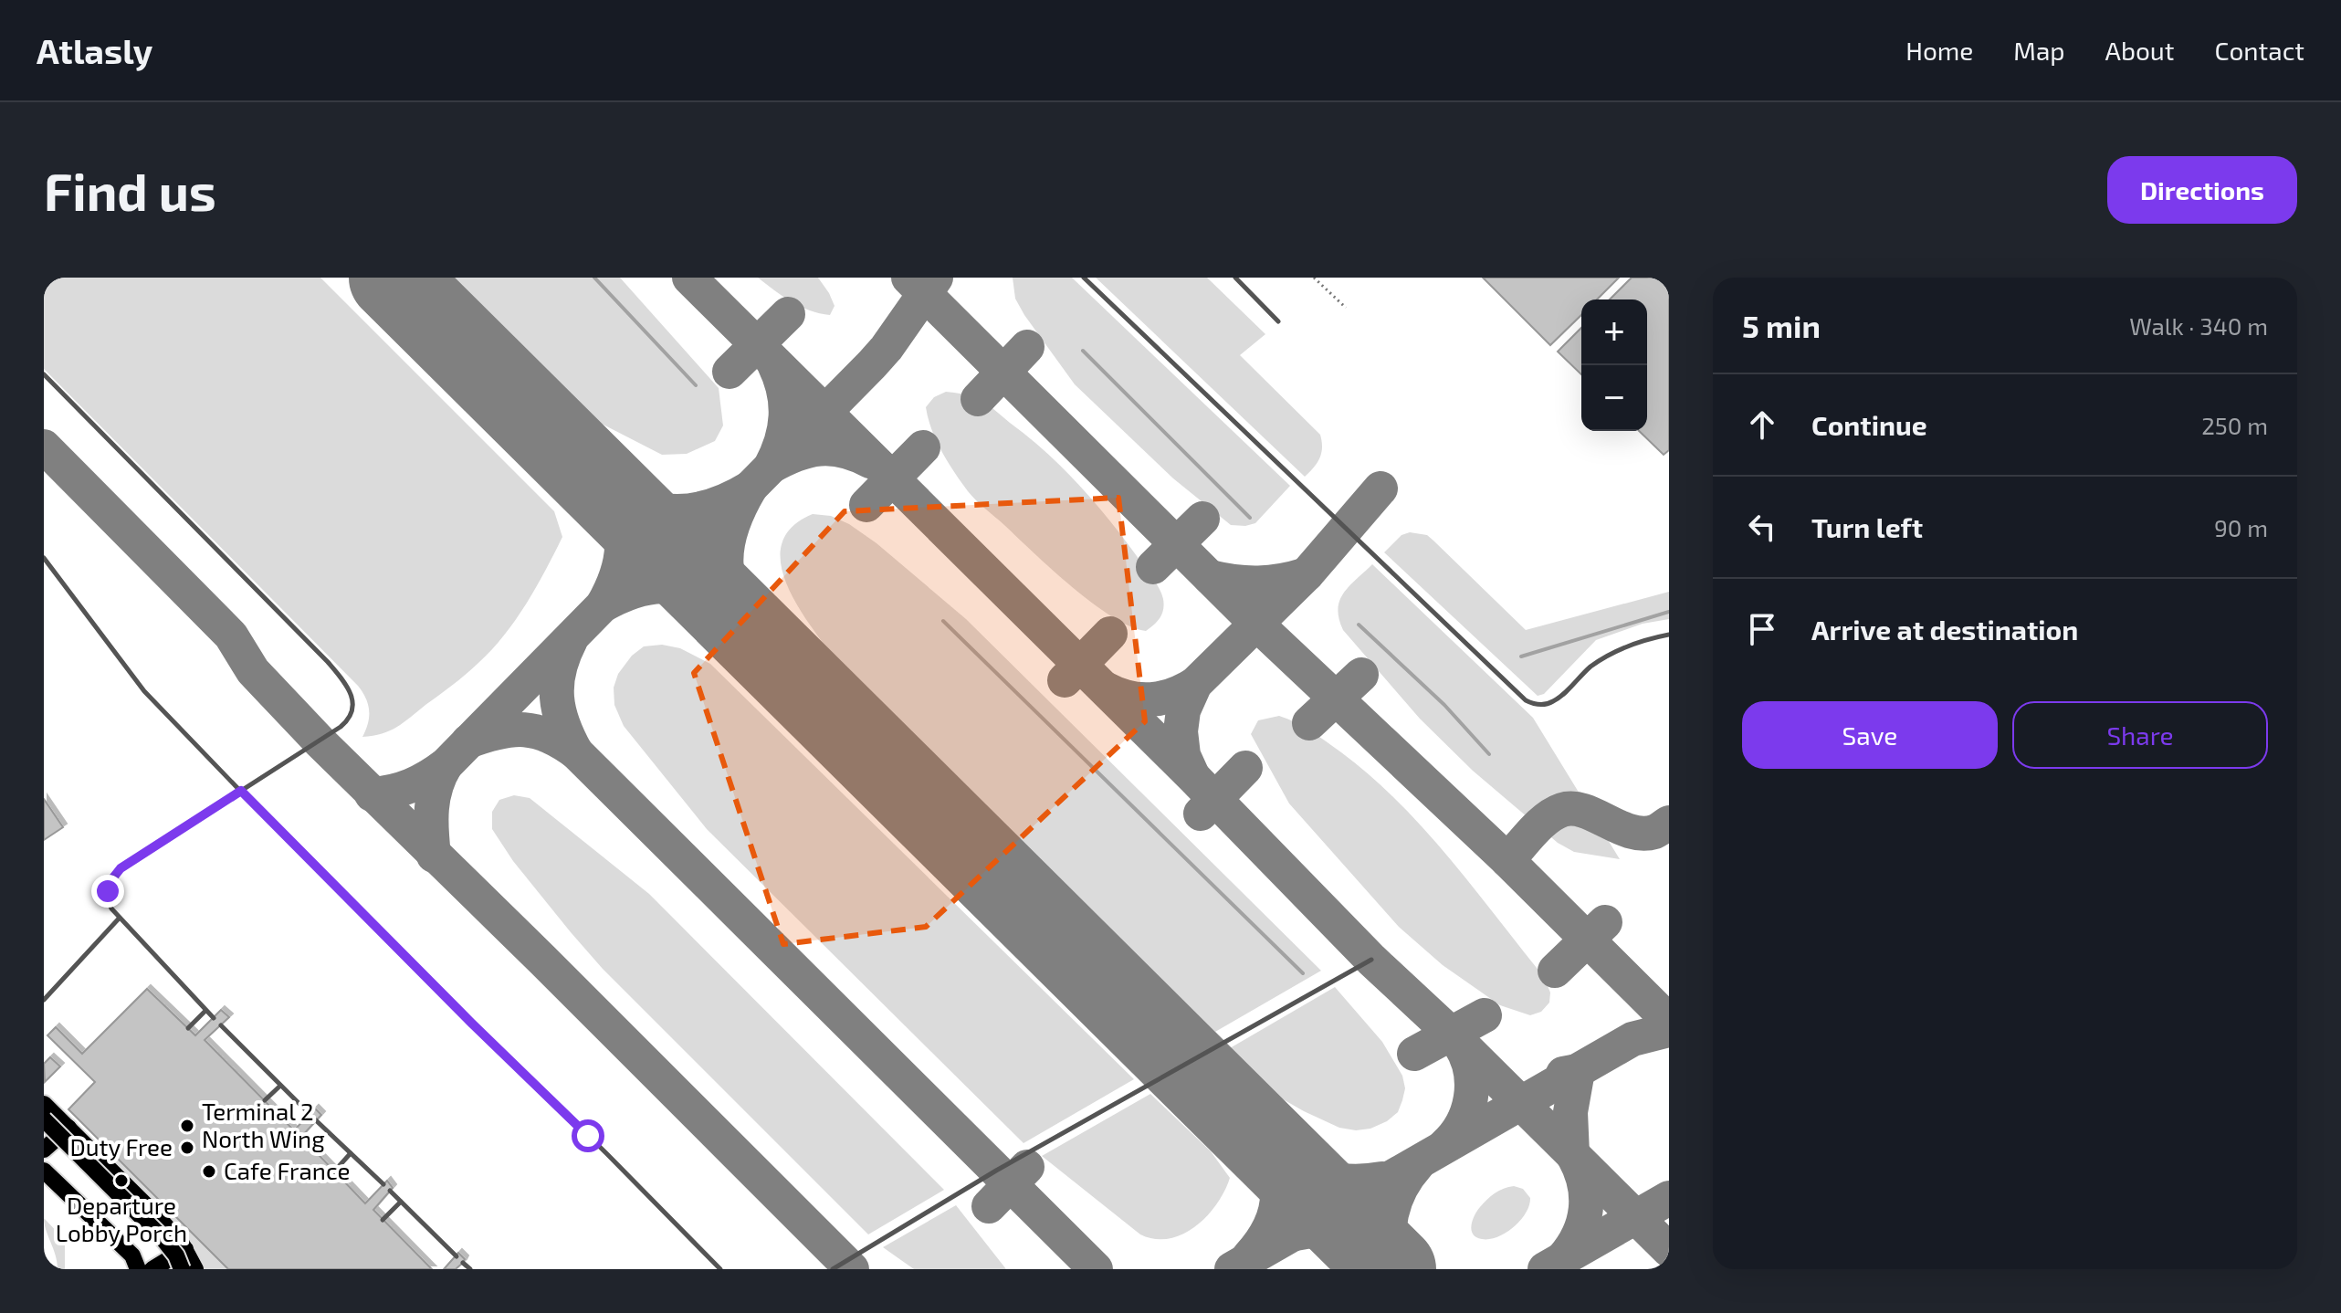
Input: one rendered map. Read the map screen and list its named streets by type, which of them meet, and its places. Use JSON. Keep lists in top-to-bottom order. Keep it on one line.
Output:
{"places":["Terminal 2 North Wing","Duty Free","Cafe France","Departure Lobby Porch"],"page":{"header":"Atlasly","nav":["Home","Map","About","Contact"],"buttons":["Directions",["Save","Share"]],"title":"Find us","heading":["5 min","Walk · 340 m"],"map_buttons":["+","−"],"list":[["Continue","250 m"],["Turn left","90 m"],"Arrive at destination"]}}
